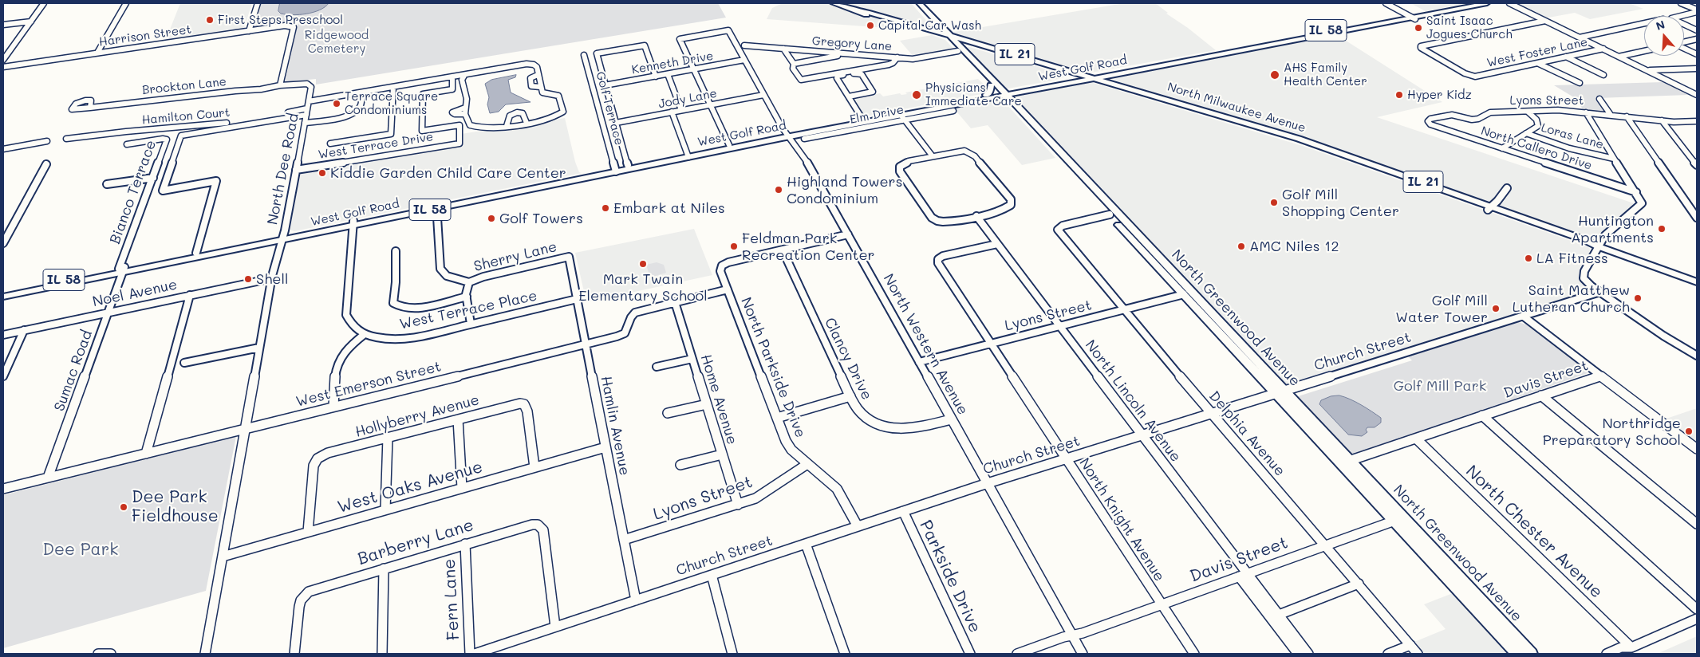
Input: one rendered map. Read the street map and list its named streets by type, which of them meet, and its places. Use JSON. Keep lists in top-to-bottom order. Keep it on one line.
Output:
{"streets":{"main road":["IL 58","IL 21","West Golf Road","North Milwaukee Avenue","North Greenwood Avenue"],"street":["Harrison Street","Gregory Lane","West Foster Lane","Kenneth Drive","Brockton Lane","Jody Lane","Lyons Street","Golf Terrace","Elm Drive","Hamilton Court","Loras Lane","West Terrace Drive","North Callero Drive","North Dee Road","Bianco Terrace","Sherry Lane","Noel Avenue","West Terrace Place","North Western Avenue","Church Street","Clancy Drive","North Parkside Drive","Sumac Road","Davis Street","West Emerson Street","Home Avenue","North Lincoln Avenue","Hollyberry Avenue","Hamlin Avenue","Delphia Avenue","West Oaks Avenue","North Knight Avenue","North Chester Avenue","Barberry Lane","Parkside Drive","Fern Lane"]},"crossings":[["Gregory Lane","North Greenwood Avenue"],["Kenneth Drive","North Western Avenue"],["West Golf Road","North Milwaukee Avenue"],["West Golf Road","Golf Terrace"],["West Golf Road","Elm Drive"],["West Golf Road","North Dee Road"],["West Golf Road","Bianco Terrace"],["West Golf Road","North Greenwood Avenue"],["West Golf Road","North Western Avenue"],["West Golf Road","Sumac Road"],["Brockton Lane","North Dee Road"],["Jody Lane","North Western Avenue"],["Lyons Street","North Callero Drive"],["Lyons Street","North Greenwood Avenue"],["Lyons Street","North Western Avenue"],["Lyons Street","North Parkside Drive"],["Lyons Street","Home Avenue"],["Lyons Street","North Lincoln Avenue"],["Lyons Street","Hamlin Avenue"],["Lyons Street","Delphia Avenue"],["Lyons Street","North Knight Avenue"],["North Milwaukee Avenue","North Greenwood Avenue"],["Hamilton Court","North Dee Road"],["West Terrace Drive","North Dee Road"],["North Dee Road","Noel Avenue"],["North Dee Road","West Emerson Street"],["North Dee Road","West Oaks Avenue"],["Bianco Terrace","Sumac Road"],["Sherry Lane","Hamlin Avenue"],["Noel Avenue","Sumac Road"],["West Terrace Place","Hamlin Avenue"],["North Greenwood Avenue","Church Street"],["North Greenwood Avenue","Davis Street"],["North Greenwood Avenue","Delphia Avenue"],["North Western Avenue","Church Street"],["North Western Avenue","Clancy Drive"],["North Western Avenue","Davis Street"],["Church Street","North Parkside Drive"],["Church Street","North Lincoln Avenue"],["Church Street","Hamlin Avenue"],["Church Street","Delphia Avenue"],["Church Street","North Knight Avenue"],["Church Street","Parkside Drive"],["Clancy Drive","North Parkside Drive"],["North Parkside Drive","West Emerson Street"],["Sumac Road","West Emerson Street"],["Davis Street","North Lincoln Avenue"],["Davis Street","Delphia Avenue"],["Davis Street","North Knight Avenue"],["Davis Street","North Chester Avenue"],["West Emerson Street","Home Avenue"],["West Emerson Street","Hamlin Avenue"],["North Lincoln Avenue","North Knight Avenue"],["Hollyberry Avenue","West Oaks Avenue"],["Hamlin Avenue","West Oaks Avenue"],["Barberry Lane","Fern Lane"]],"parks":["Ridgewood Cemetery","Golf Mill Park","Dee Park"],"places":["First Steps Preschool","Capital Car Wash","Saint Isaac Jogues Church","AHS Family Health Center","Physicians Immediate Care","Hyper Kidz","Terrace Square Condominiums","Kiddie Garden Child Care Center","Highland Towers Condominium","Golf Mill Shopping Center","Embark at Niles","Golf Towers","Huntington Apartments","Feldman Park Recreation Center","AMC Niles 12","LA Fitness","Mark Twain Elementary School","Shell","Saint Matthew Lutheran Church","Golf Mill Water Tower","Northridge Preparatory School","Dee Park Fieldhouse"],"north":"top"}
